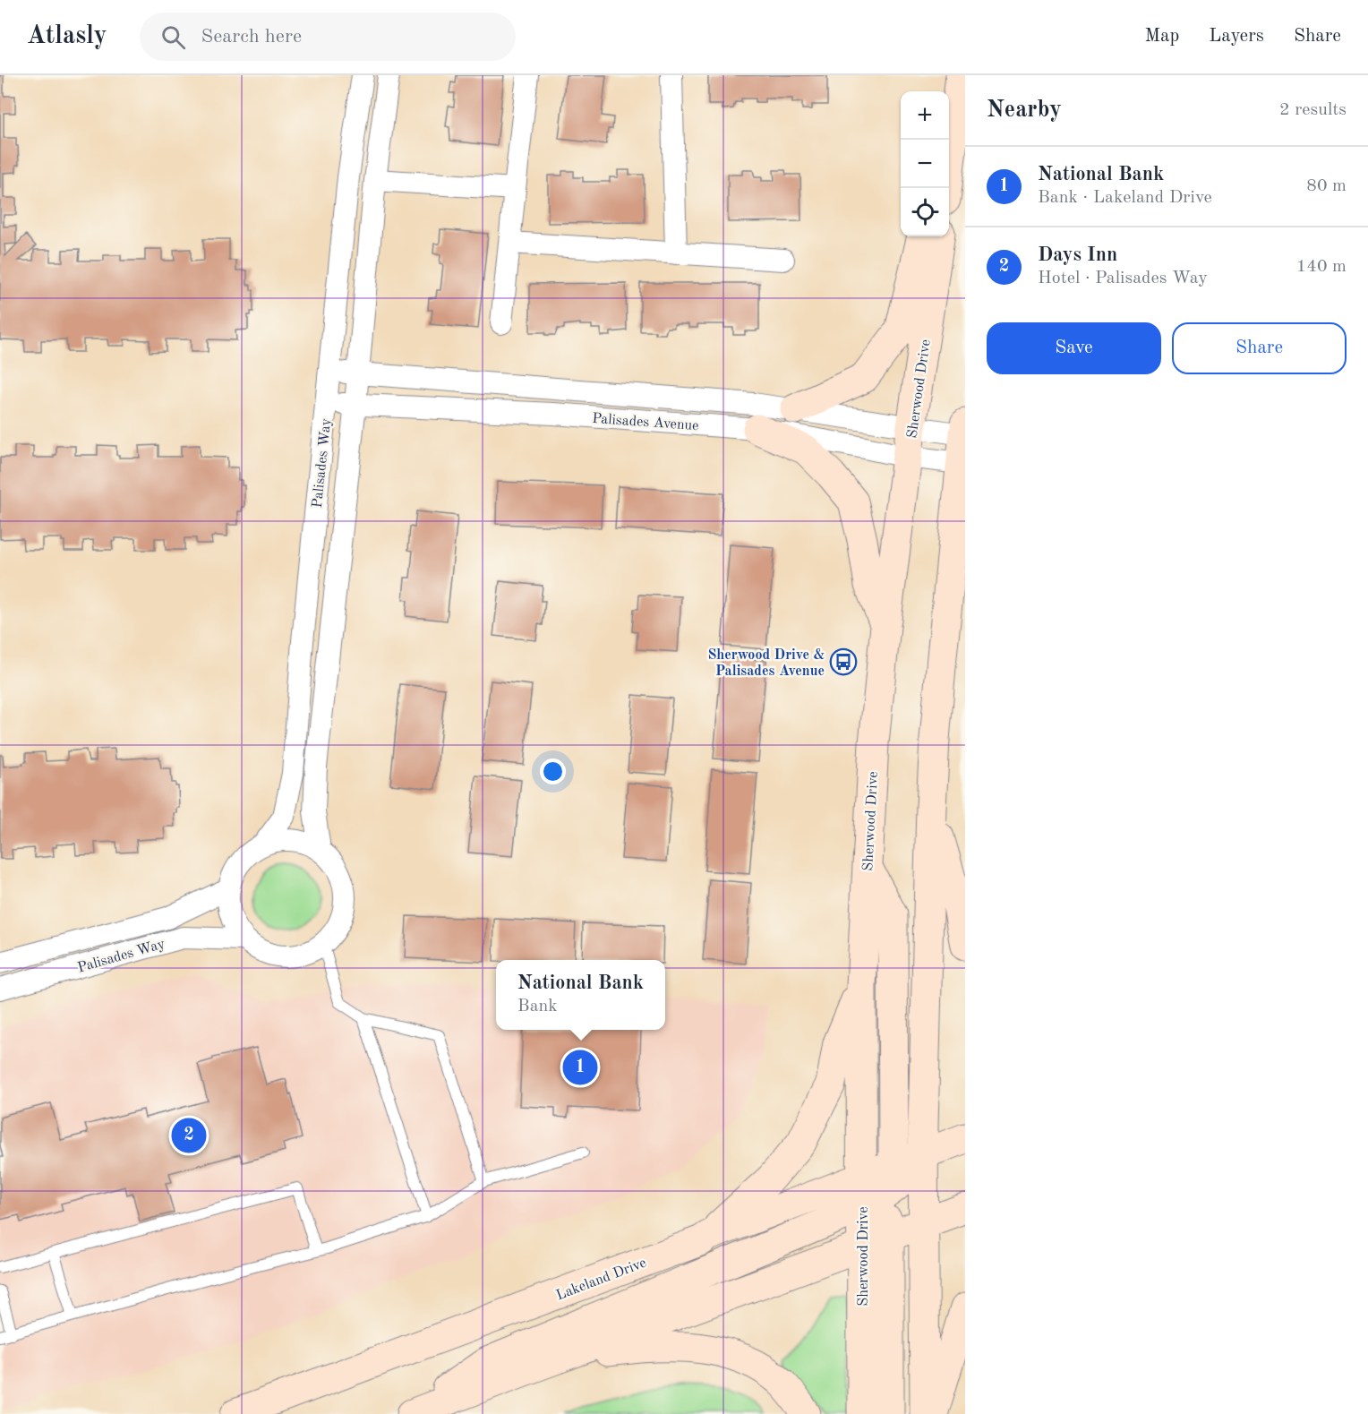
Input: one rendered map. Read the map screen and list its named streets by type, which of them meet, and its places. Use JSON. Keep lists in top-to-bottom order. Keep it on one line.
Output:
{"streets":{"main road":["Sherwood Drive","Lakeland Drive"],"street":["Palisades Avenue","Palisades Way"]},"crossings":[["Sherwood Drive","Palisades Avenue"],["Sherwood Drive","Lakeland Drive"],["Palisades Avenue","Palisades Way"]],"places":{"bus stop":["Sherwood Drive & Palisades Avenue"]},"page":{"header":"Atlasly","search":"Search here","nav":["Map","Layers","Share"],"heading":["Nearby","2 results"],"map_buttons":["+","−"],"list":[{"mark":"1","name":"National Bank","note":"Bank · Lakeland Drive","value":"80 m"},{"mark":"2","name":"Days Inn","note":"Hotel · Palisades Way","value":"140 m"}],"buttons":["Save","Share"],"popup":["National Bank","Bank"],"pins":["1","2"]}}
